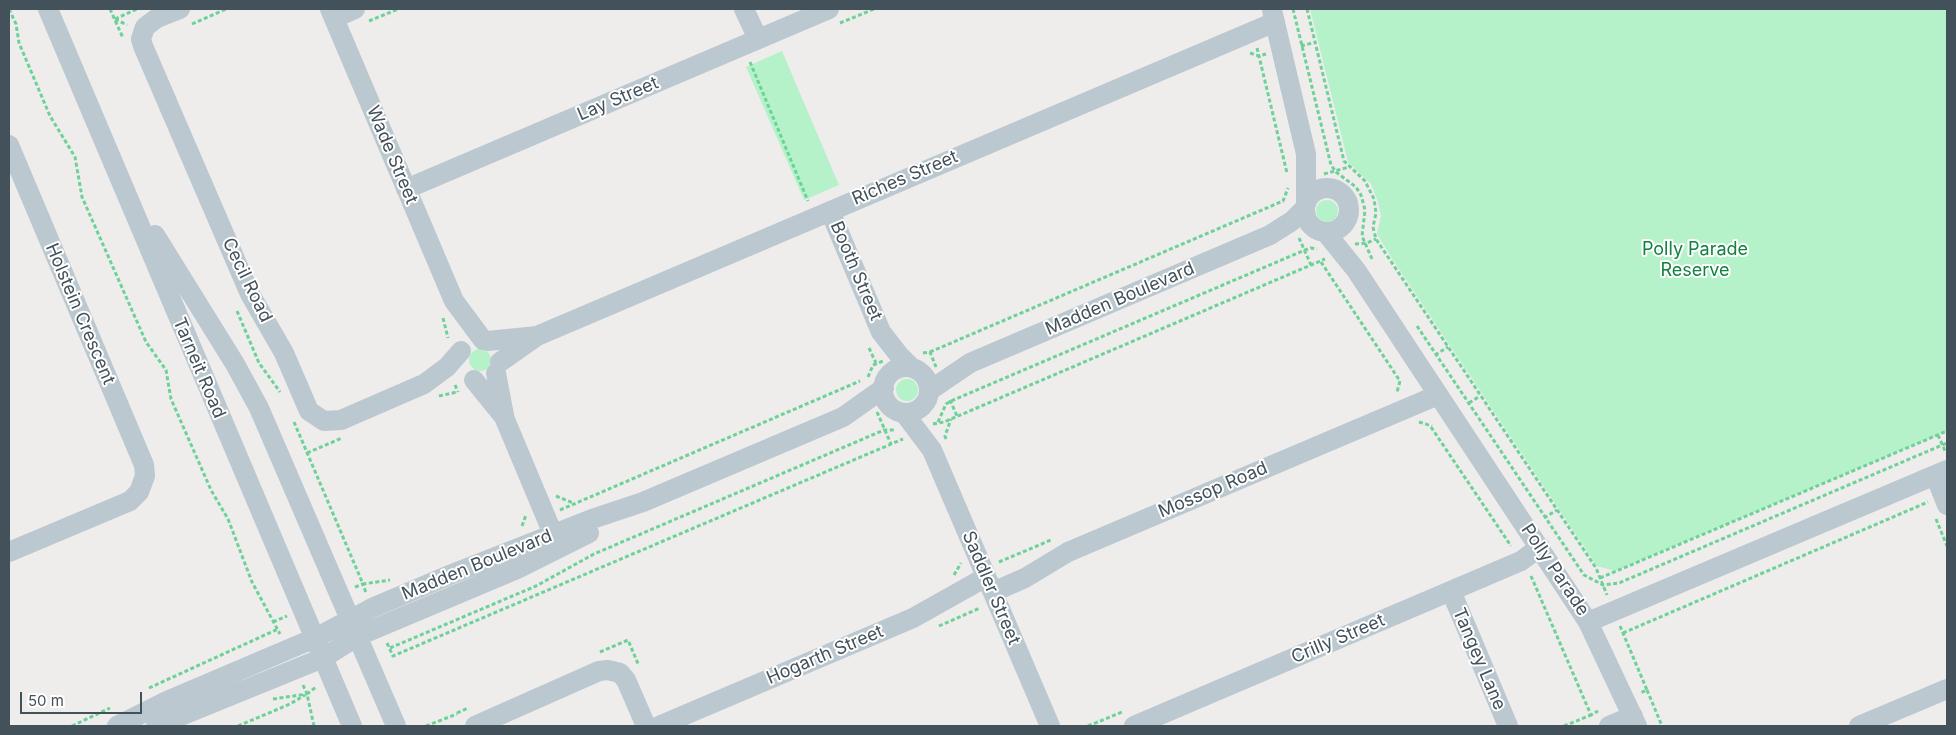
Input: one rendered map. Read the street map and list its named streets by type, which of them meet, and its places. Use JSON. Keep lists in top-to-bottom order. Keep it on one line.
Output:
{"streets":{"street":["Lay Street","Wade Street","Riches Street","Booth Street","Cecil Road","Madden Boulevard","Holstein Crescent","Tarneit Road","Mossop Road","Polly Parade","Saddler Street","Crilly Street","Hogarth Street","Tangey Lane"]},"crossings":[["Lay Street","Wade Street"],["Wade Street","Riches Street"],["Wade Street","Cecil Road"],["Riches Street","Booth Street"],["Riches Street","Cecil Road"],["Booth Street","Madden Boulevard"],["Booth Street","Saddler Street"],["Madden Boulevard","Tarneit Road"],["Madden Boulevard","Polly Parade"],["Madden Boulevard","Saddler Street"],["Mossop Road","Polly Parade"],["Mossop Road","Saddler Street"],["Mossop Road","Hogarth Street"],["Polly Parade","Crilly Street"],["Saddler Street","Hogarth Street"],["Crilly Street","Tangey Lane"]],"parks":["Polly Parade Reserve"],"scale_bar":"50 m"}
